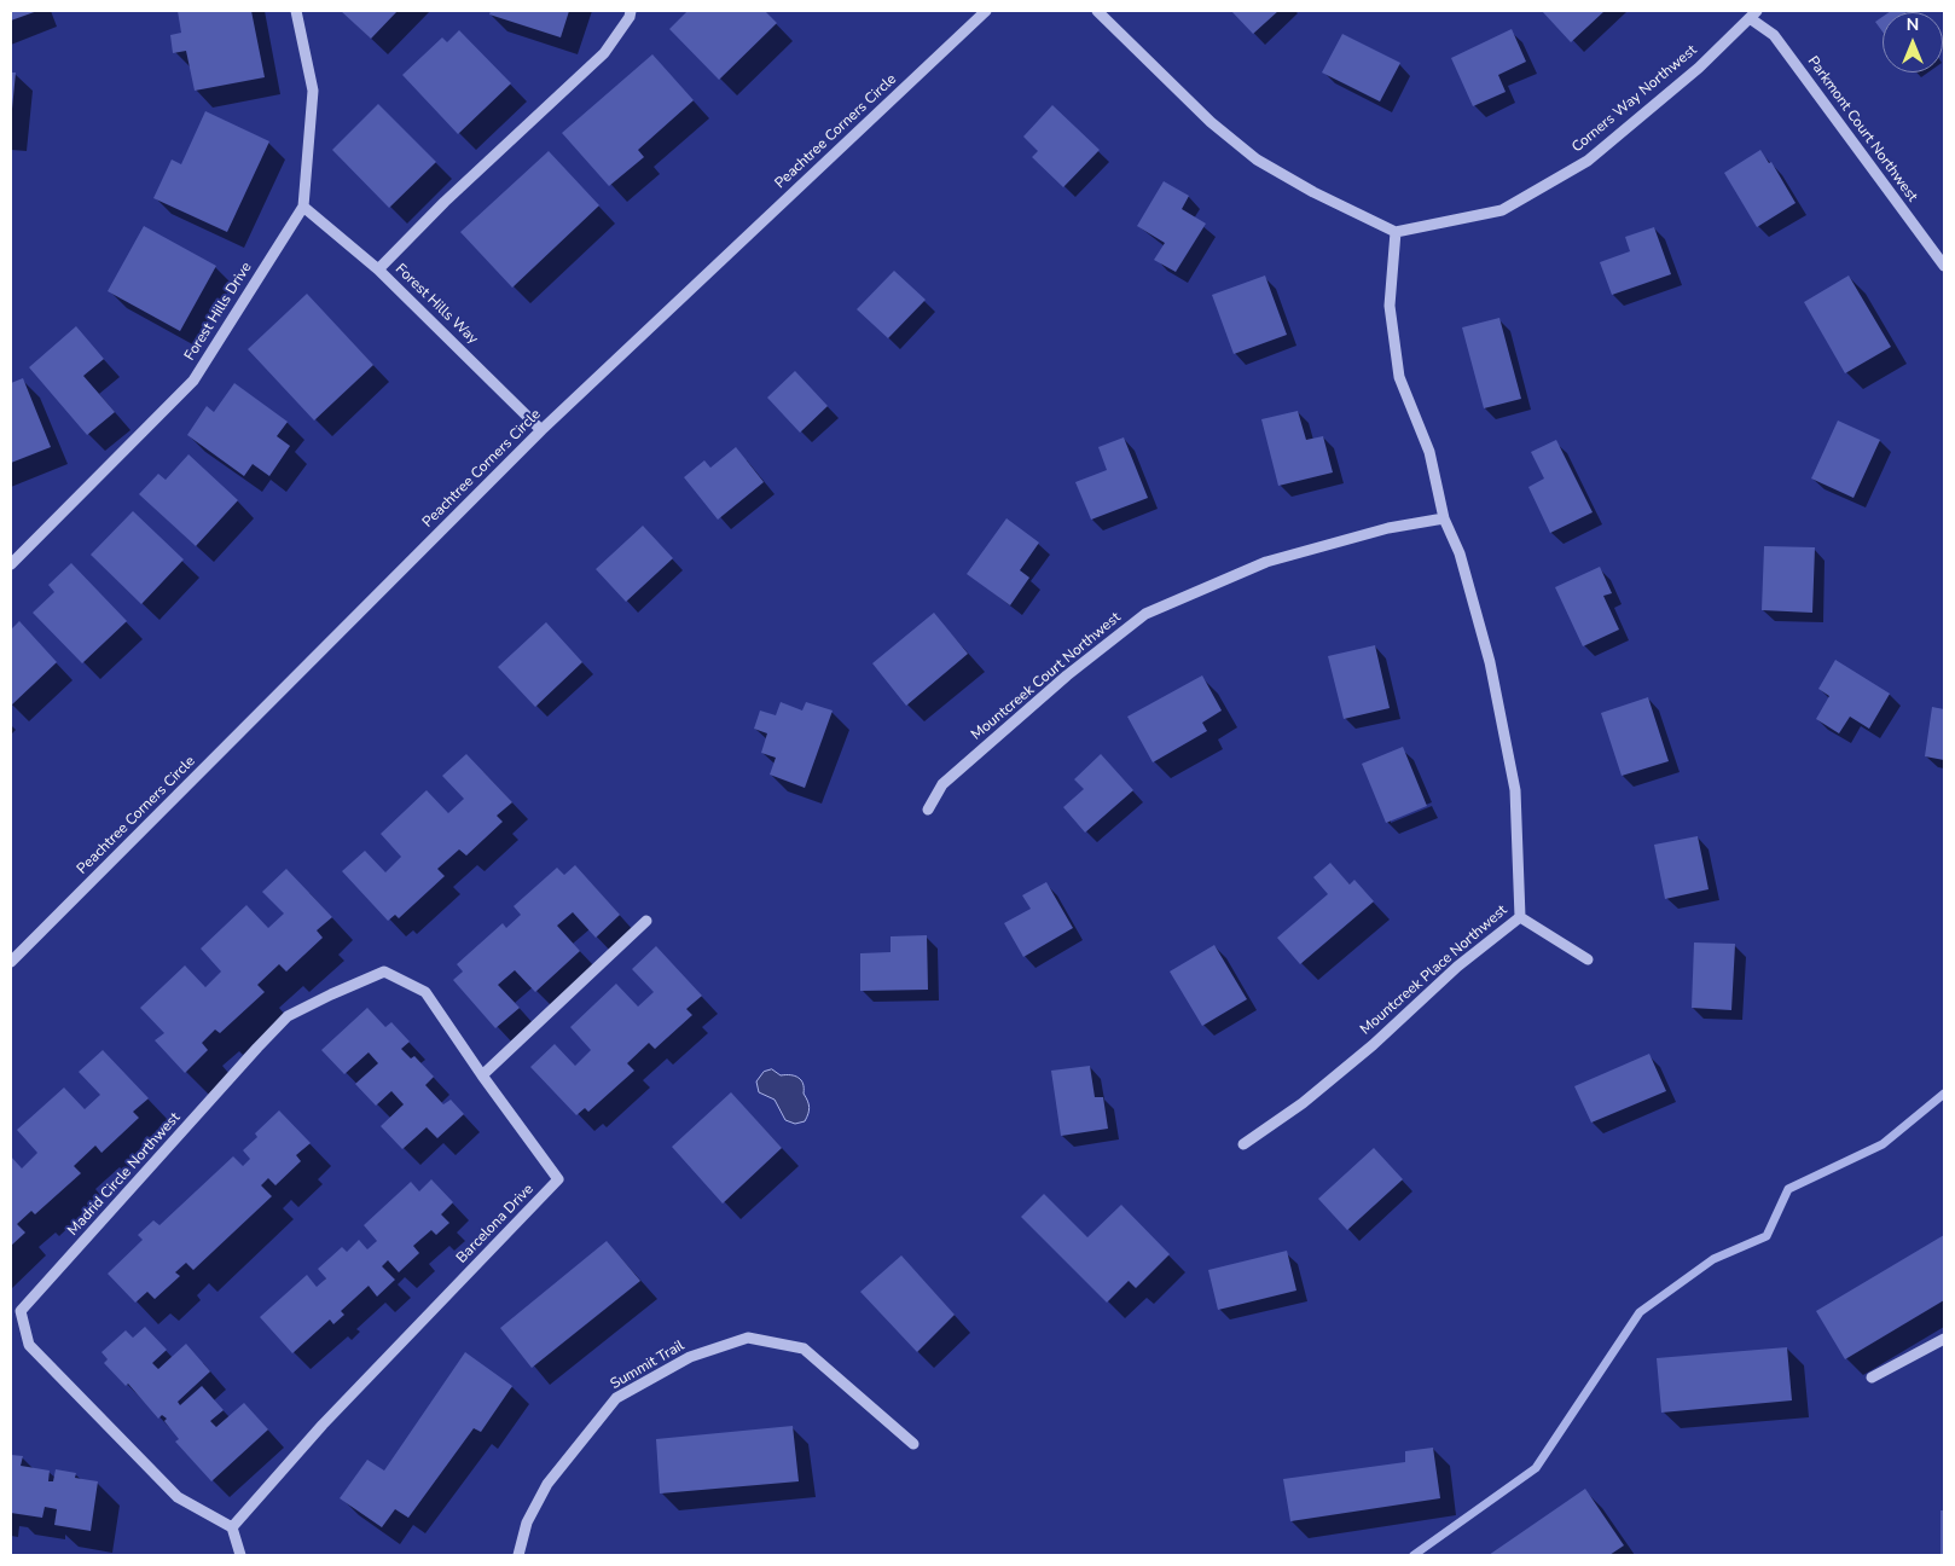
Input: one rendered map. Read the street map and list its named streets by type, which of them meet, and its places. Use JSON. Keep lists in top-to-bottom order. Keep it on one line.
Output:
{"streets":{"street":["Corners Way Northwest","Parkmont Court Northwest","Peachtree Corners Circle","Forest Hills Way","Forest Hills Drive","Mountcreek Court Northwest","Mountcreek Place Northwest","Madrid Circle Northwest","Barcelona Drive","Summit Trail"]},"crossings":[["Corners Way Northwest","Parkmont Court Northwest"],["Corners Way Northwest","Mountcreek Place Northwest"],["Peachtree Corners Circle","Forest Hills Way"],["Forest Hills Way","Forest Hills Drive"],["Mountcreek Court Northwest","Mountcreek Place Northwest"],["Madrid Circle Northwest","Barcelona Drive"]],"north":"top"}
